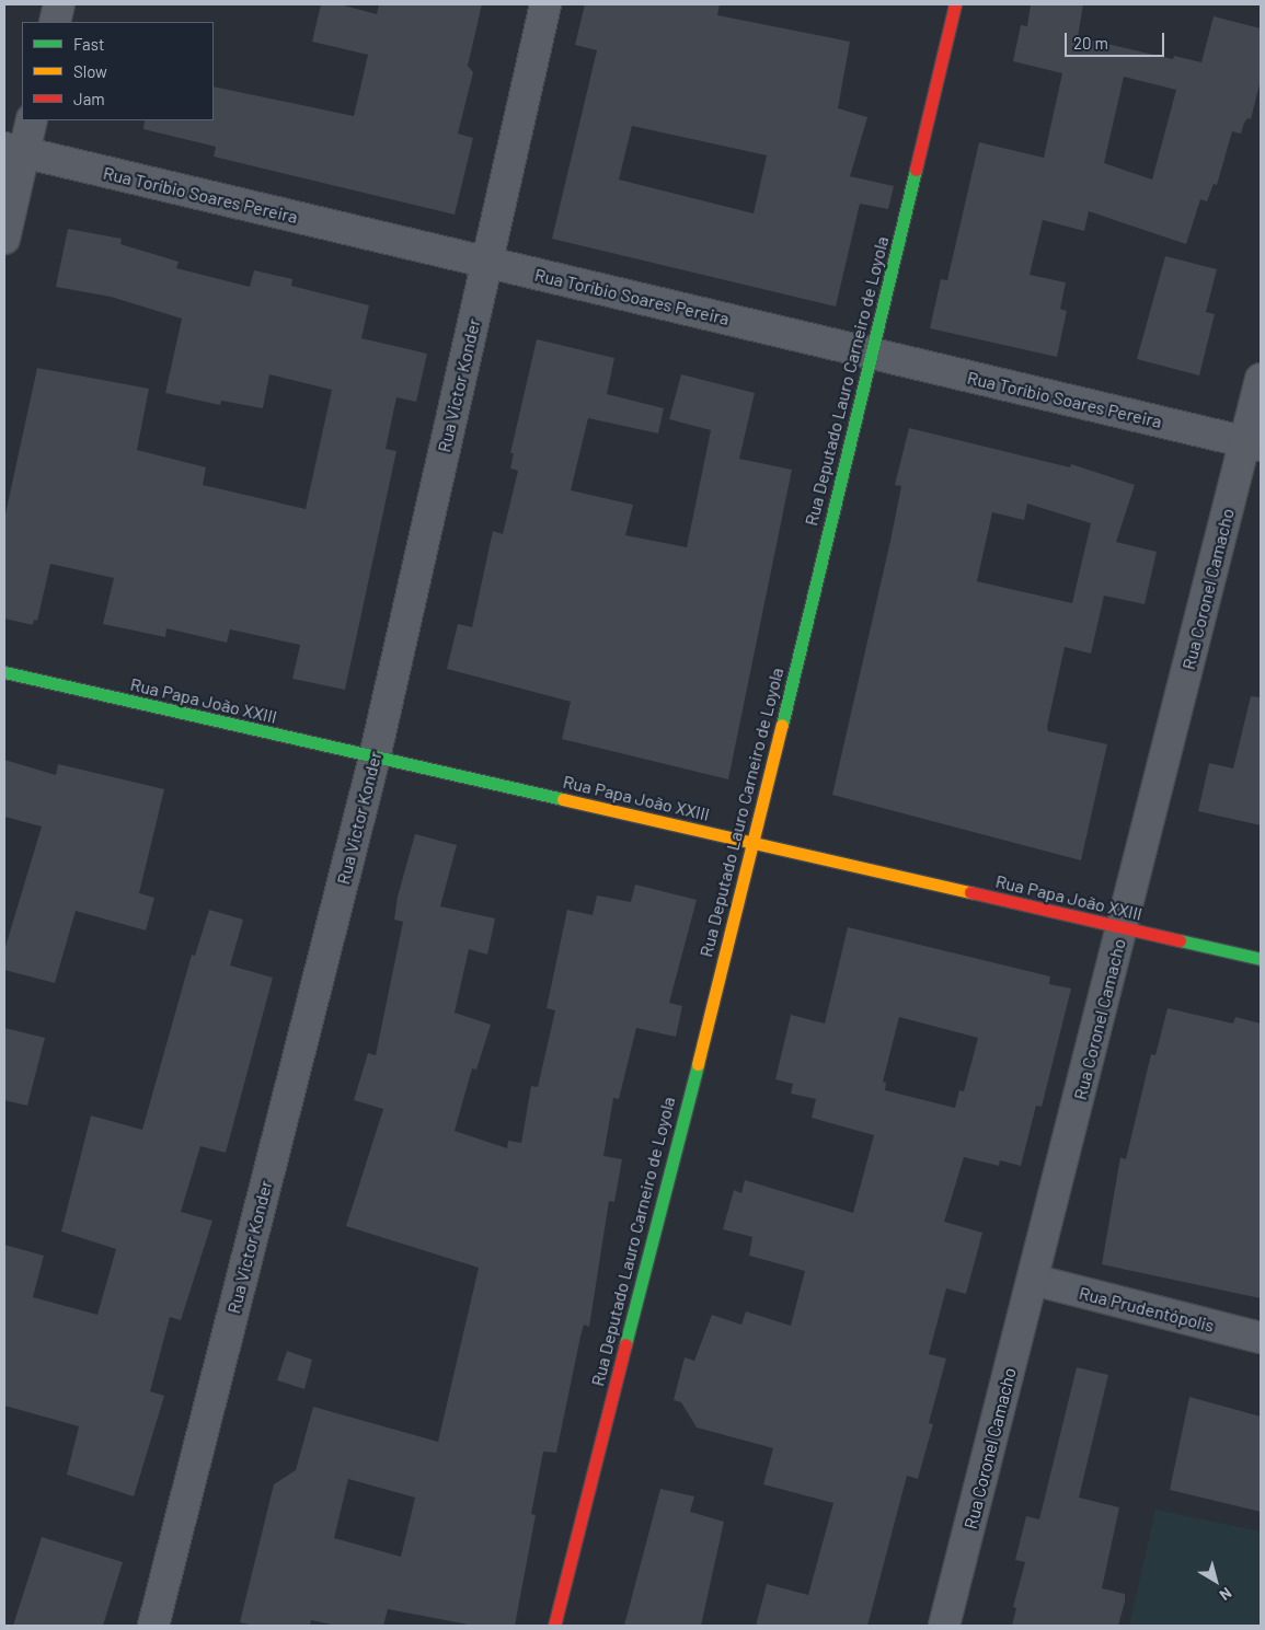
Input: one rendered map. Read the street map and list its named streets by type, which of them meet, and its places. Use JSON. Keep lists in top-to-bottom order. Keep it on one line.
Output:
{"streets":{"street":["Rua Toríbio Soares Pereira","Rua Deputado Lauro Carneiro de Loyola","Rua Victor Konder","Rua Coronel Camacho","Rua Papa João XXIII","Rua Prudentópolis"]},"crossings":[["Rua Toríbio Soares Pereira","Rua Deputado Lauro Carneiro de Loyola"],["Rua Toríbio Soares Pereira","Rua Victor Konder"],["Rua Toríbio Soares Pereira","Rua Coronel Camacho"],["Rua Deputado Lauro Carneiro de Loyola","Rua Papa João XXIII"],["Rua Victor Konder","Rua Papa João XXIII"],["Rua Coronel Camacho","Rua Papa João XXIII"],["Rua Coronel Camacho","Rua Prudentópolis"]],"legend":["Fast","Slow","Jam"],"scale_bar":"20 m","north":"bottom right"}
